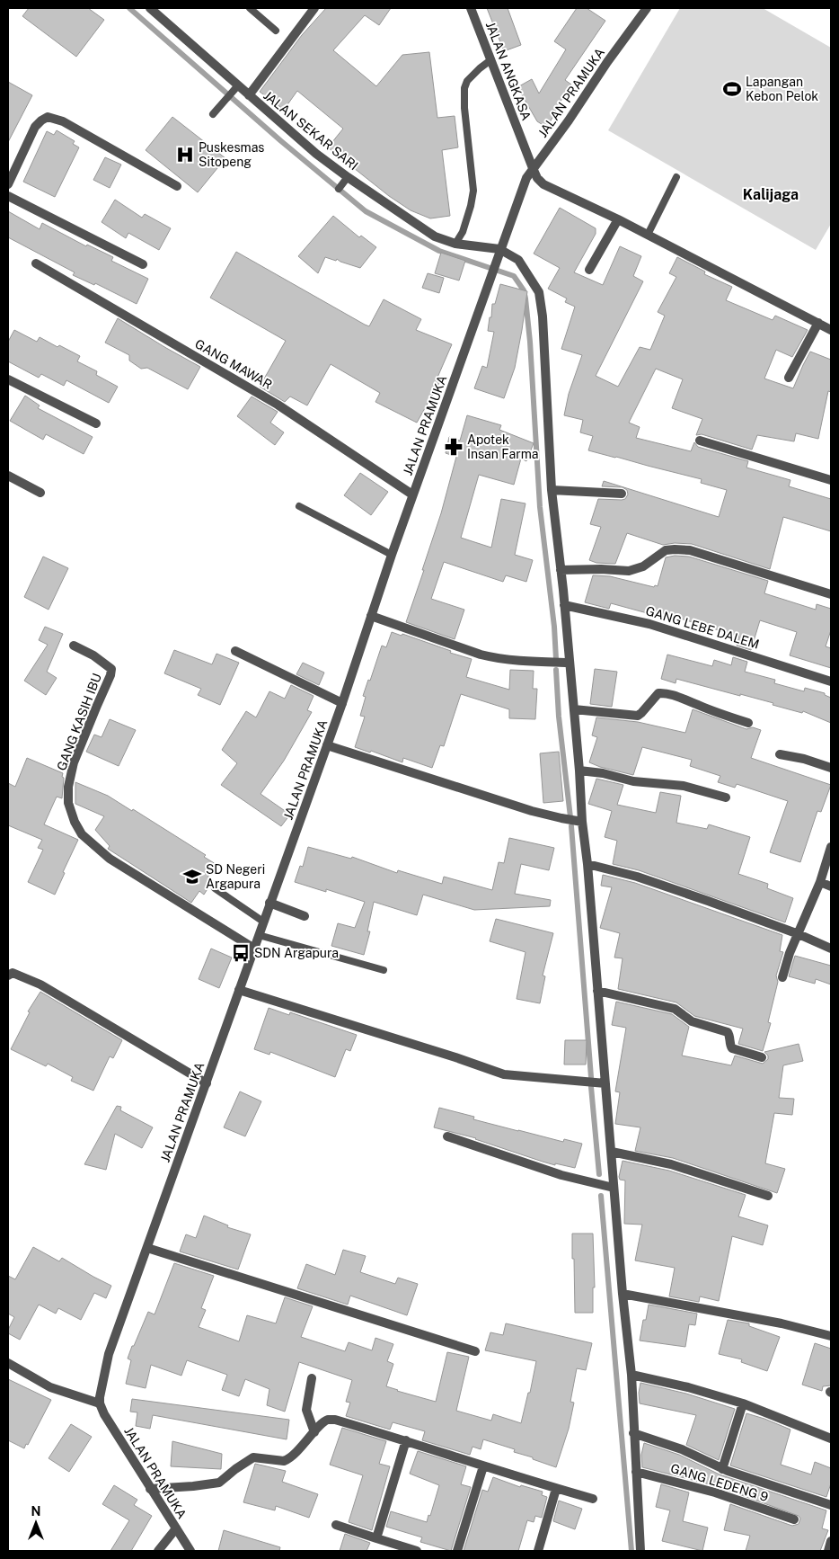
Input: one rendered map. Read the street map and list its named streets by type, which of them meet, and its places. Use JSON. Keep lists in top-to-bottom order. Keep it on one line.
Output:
{"streets":{"street":["JALAN ANGKASA","JALAN PRAMUKA","JALAN SEKAR SARI","GANG MAWAR","GANG LEBE DALEM","GANG KASIH IBU","GANG LEDENG 9"]},"crossings":[["JALAN ANGKASA","JALAN PRAMUKA"],["JALAN PRAMUKA","JALAN SEKAR SARI"],["JALAN PRAMUKA","GANG MAWAR"],["JALAN PRAMUKA","GANG KASIH IBU"]],"districts":["Kalijaga"],"places":{"sports":["Lapangan Kebon Pelok"],"hospital":["Puskesmas Sitopeng"],"pharmacy":["Apotek Insan Farma"],"school or university":["SD Negeri Argapura"],"bus stop":["SDN Argapura"]},"north":"top"}
